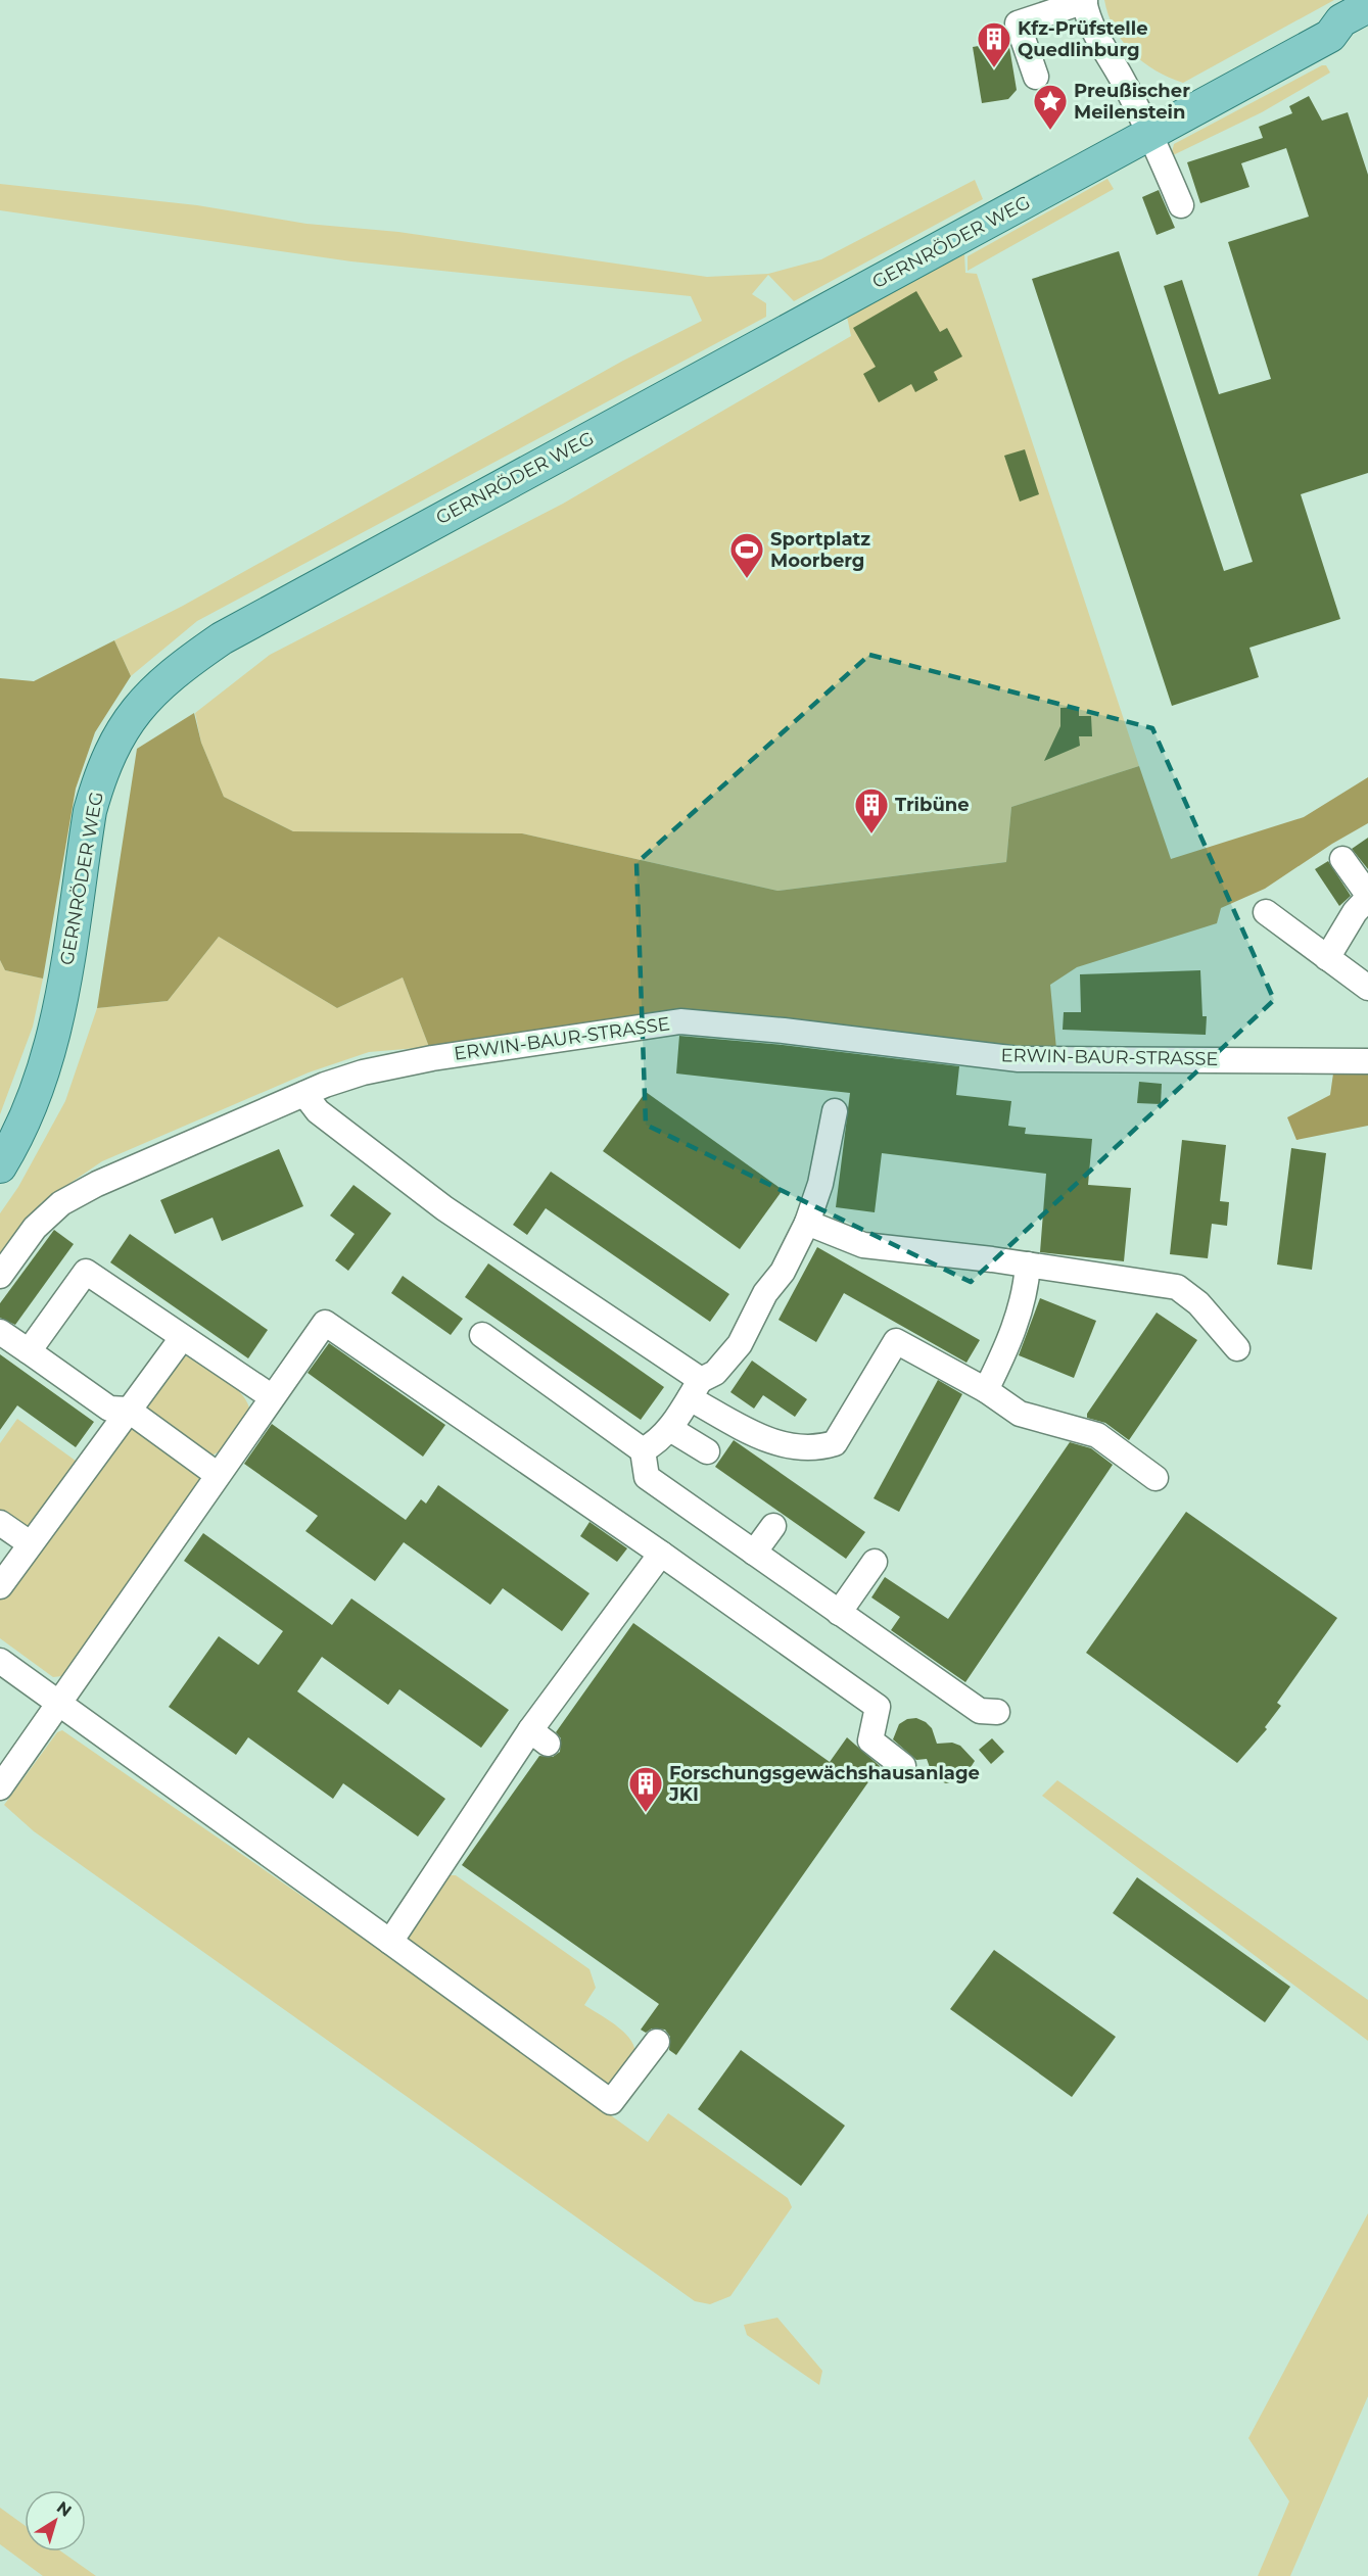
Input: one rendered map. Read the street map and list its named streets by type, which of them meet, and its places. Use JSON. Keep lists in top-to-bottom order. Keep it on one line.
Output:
{"streets":{"main road":["GERNRÖDER WEG"],"street":["ERWIN-BAUR-STRASSE"]},"places":{"building":["Kfz-Prüfstelle Quedlinburg","Tribüne","Forschungsgewächshausanlage JKI"],"place":["Preußischer Meilenstein"],"sports":["Sportplatz Moorberg"]},"north":"top right"}
